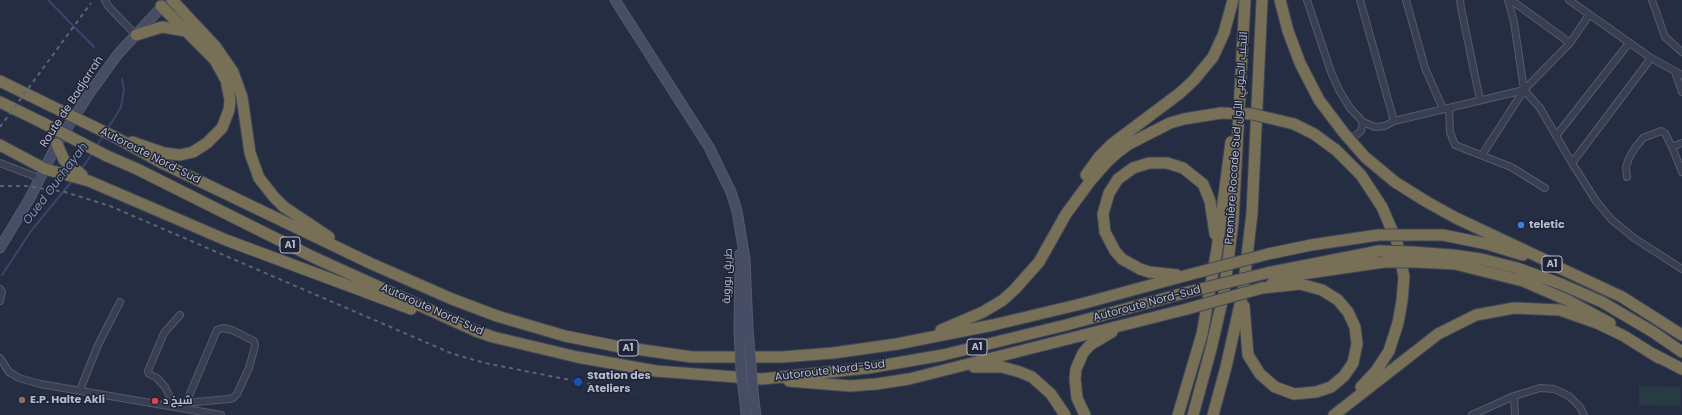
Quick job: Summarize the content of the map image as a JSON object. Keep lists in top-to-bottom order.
{
  "streets": {
    "highway": ["Première Rocade Sud التجنب الجنوبي الأول", "Autoroute Nord-Sud", "A1"],
    "main road": ["Route de Badjarrah", "طريق بوروبة"]
  },
  "water": ["Oued Ouchayah"],
  "places": [
    "teletic",
    "Station des Ateliers",
    "E.P. Halte Akli",
    "شيخ د"
  ]
}
